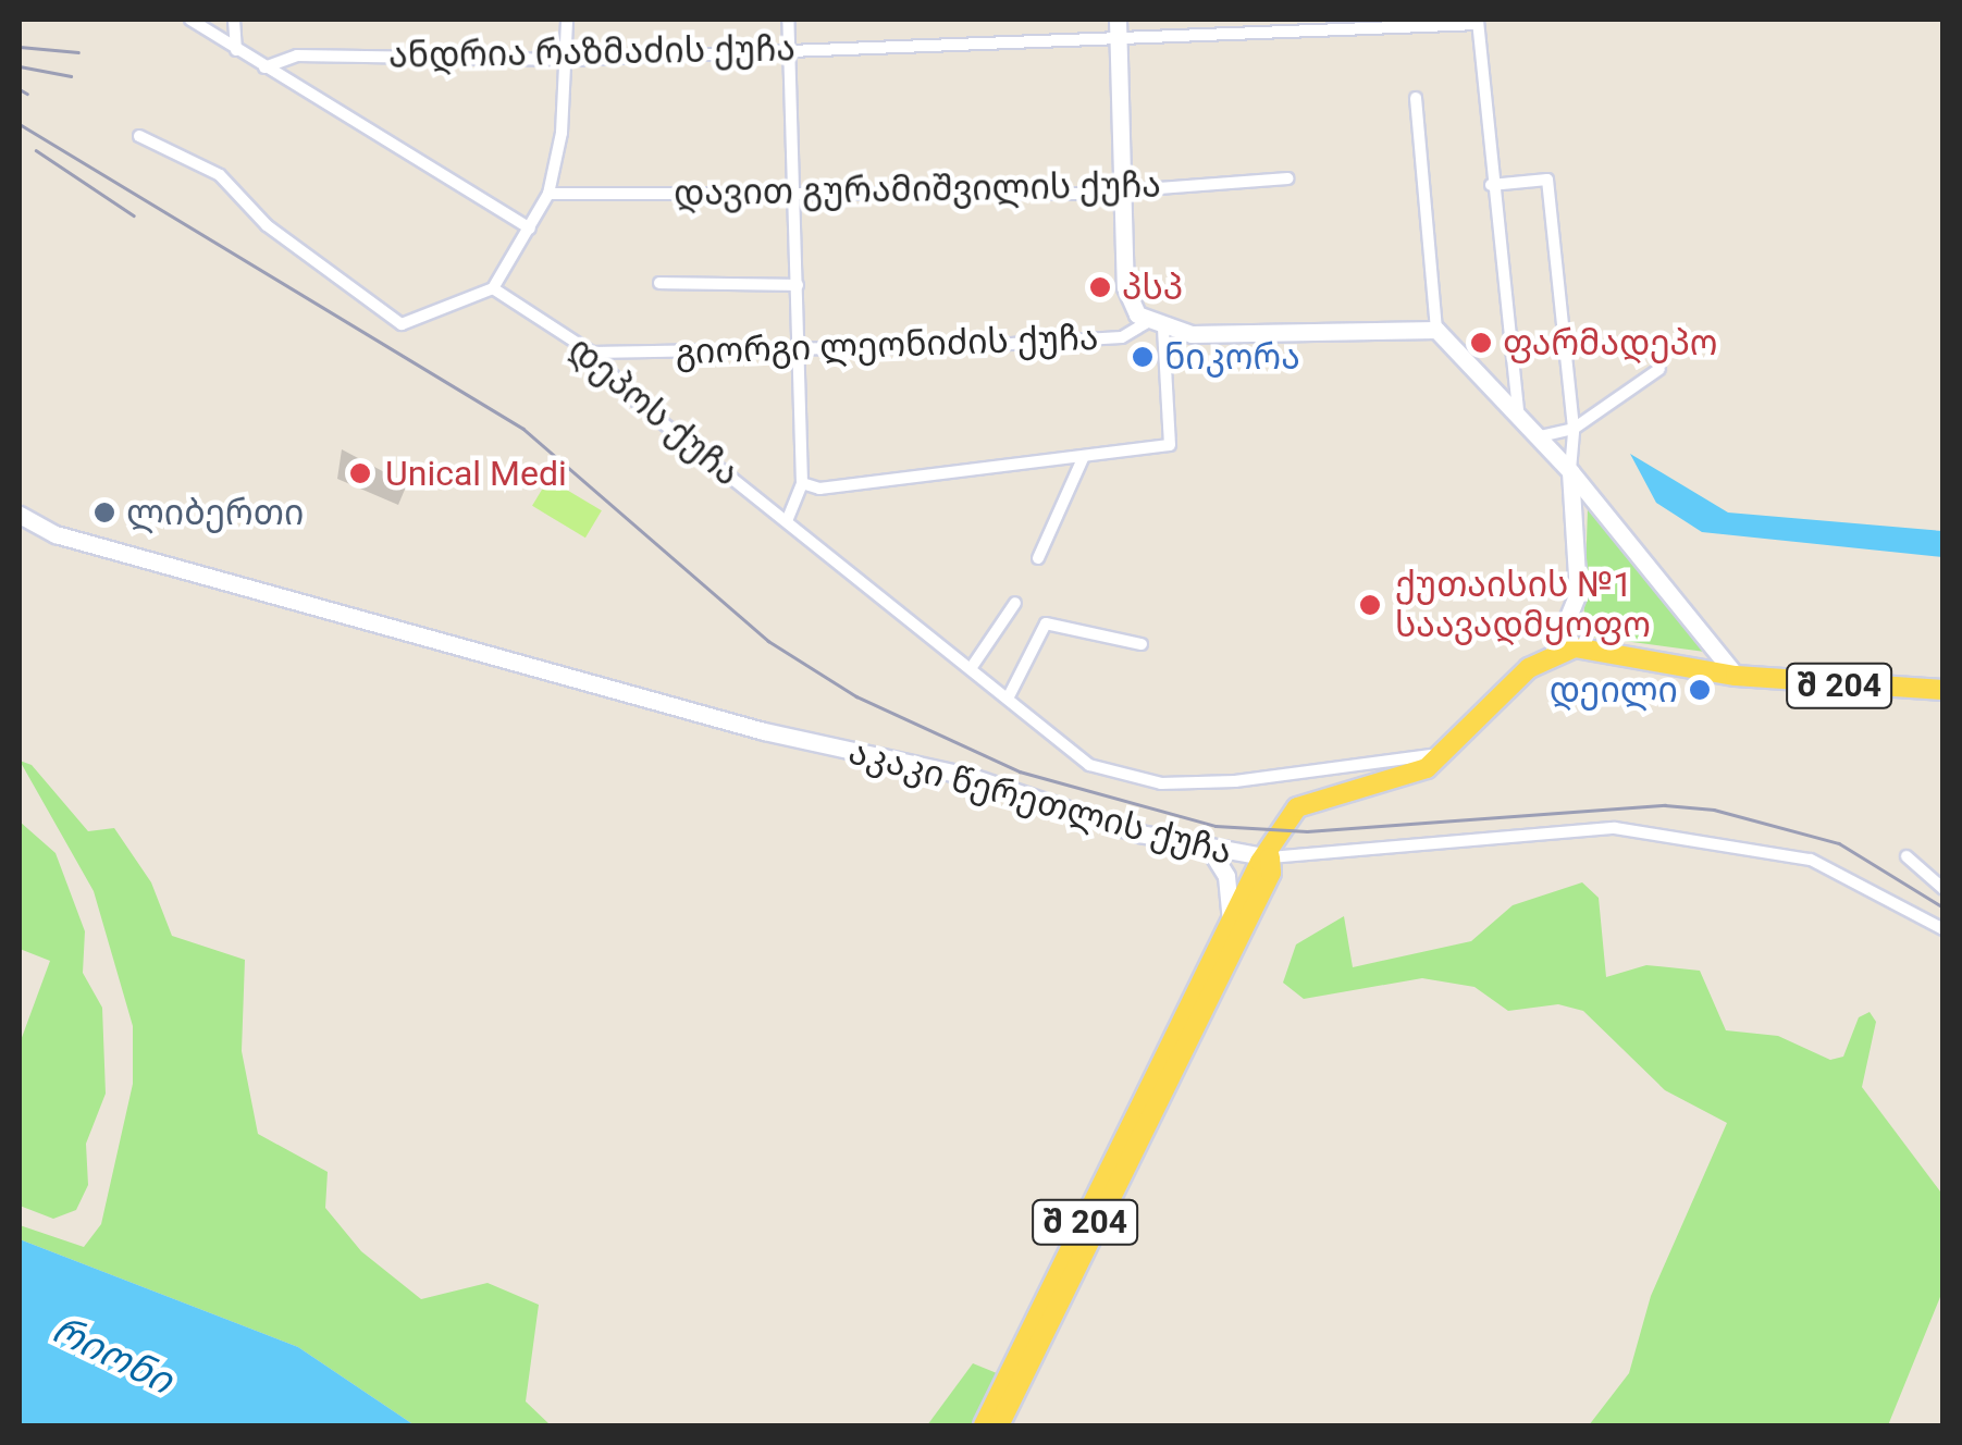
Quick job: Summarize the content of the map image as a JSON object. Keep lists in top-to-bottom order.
{
  "streets": {
    "main road": ["გიორგი ლეონიძის ქუჩა", "შ 204", "აკაკი წერეთლის ქუჩა"],
    "street": ["ანდრია რაზმაძის ქუჩა", "დავით გურამიშვილის ქუჩა", "დეპოს ქუჩა"]
  },
  "crossings": [
    ["გიორგი ლეონიძის ქუჩა", "დეპოს ქუჩა"],
    ["დეპოს ქუჩა", "შ 204"],
    ["შ 204", "აკაკი წერეთლის ქუჩა"]
  ],
  "water": ["რიონი"],
  "places": [
    "პსპ",
    "ფარმადეპო",
    "ნიკორა",
    "Unical Medi",
    "ლიბერთი",
    "ქუთაისის №1 საავადმყოფო",
    "დეილი"
  ]
}
